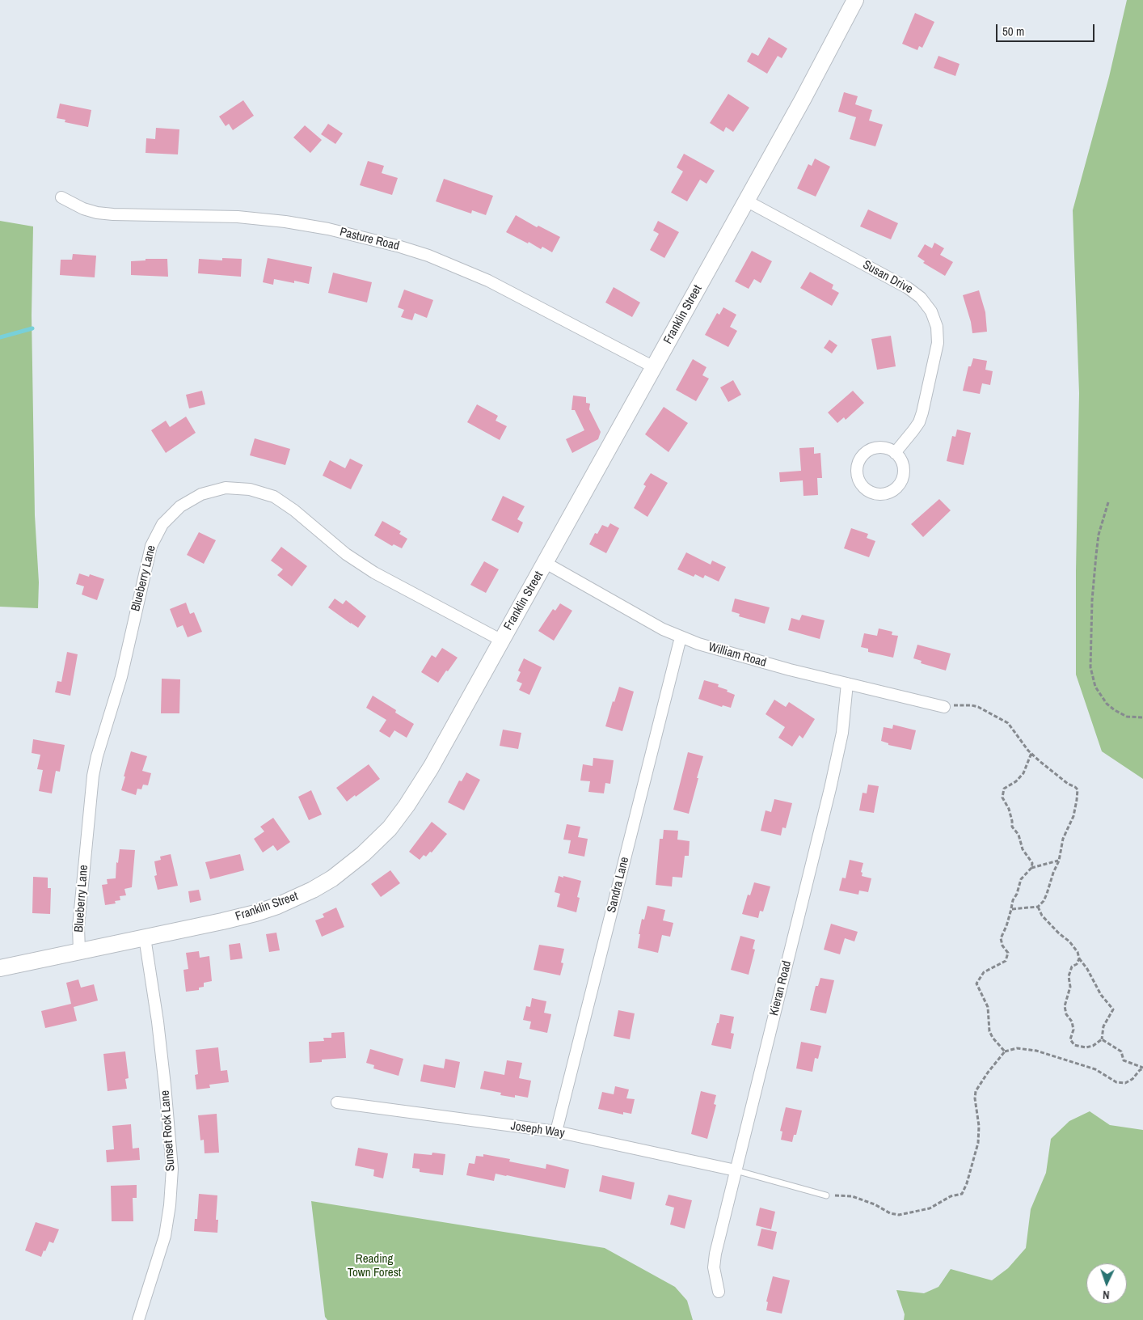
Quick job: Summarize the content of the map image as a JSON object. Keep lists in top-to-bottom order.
{
  "streets": {
    "main road": ["Franklin Street"],
    "street": [
      "Pasture Road",
      "Susan Drive",
      "Blueberry Lane",
      "William Road",
      "Sandra Lane",
      "Kieran Road",
      "Joseph Way",
      "Sunset Rock Lane"
    ]
  },
  "crossings": [
    ["Pasture Road", "Franklin Street"],
    ["Susan Drive", "Franklin Street"],
    ["Franklin Street", "Blueberry Lane"],
    ["Franklin Street", "William Road"],
    ["Franklin Street", "Sunset Rock Lane"],
    ["William Road", "Sandra Lane"],
    ["William Road", "Kieran Road"],
    ["Sandra Lane", "Joseph Way"],
    ["Kieran Road", "Joseph Way"]
  ],
  "parks": ["Reading Town Forest"],
  "scale_bar": "50 m",
  "north": "bottom"
}
